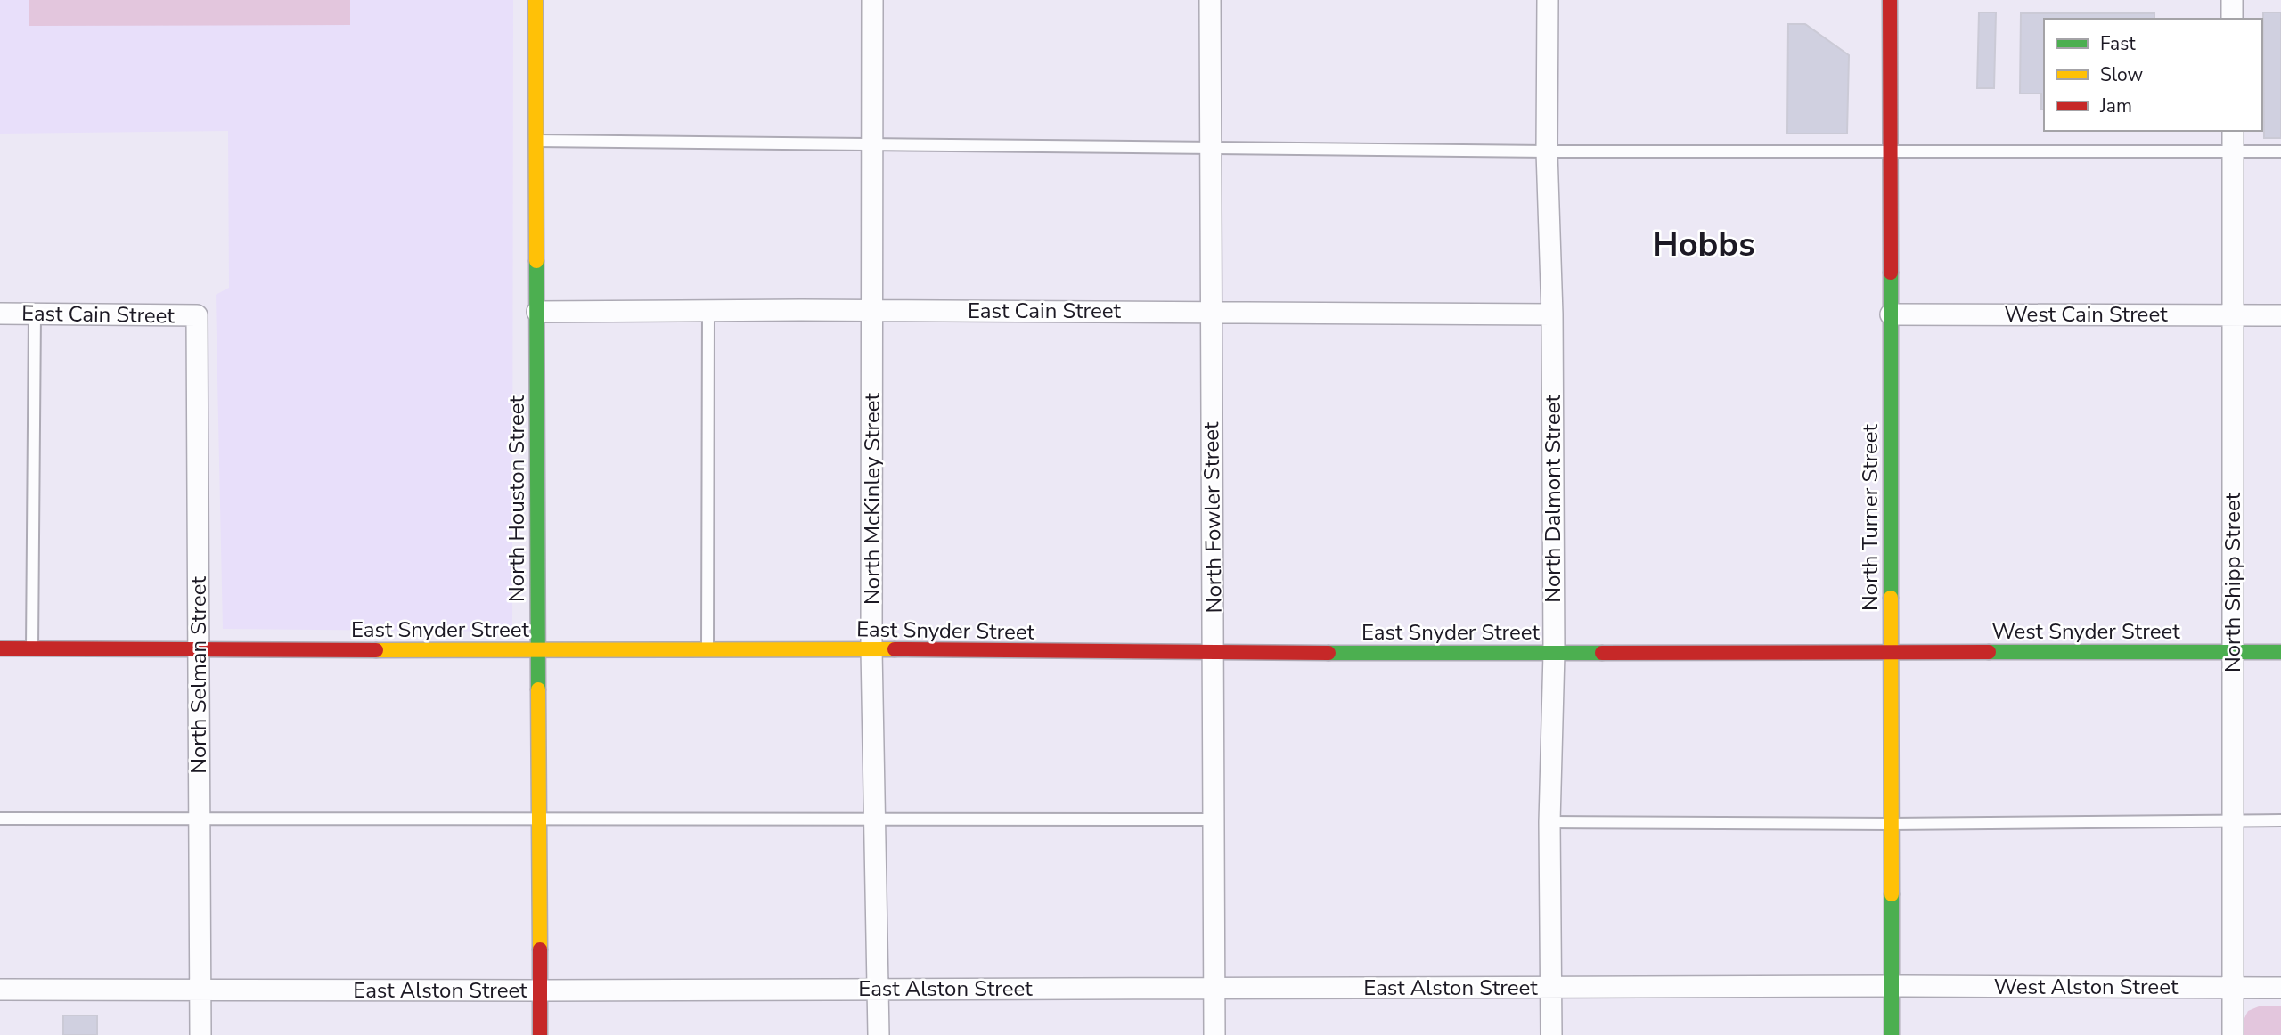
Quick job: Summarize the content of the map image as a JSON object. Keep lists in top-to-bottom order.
{
  "streets": {
    "street": [
      "East Cain Street",
      "West Cain Street",
      "North Houston Street",
      "North McKinley Street",
      "North Dalmont Street",
      "North Fowler Street",
      "North Turner Street",
      "North Shipp Street",
      "East Snyder Street",
      "West Snyder Street",
      "North Selman Street",
      "West Alston Street",
      "East Alston Street"
    ]
  },
  "crossings": [
    ["East Cain Street", "North Houston Street"],
    ["East Cain Street", "North McKinley Street"],
    ["East Cain Street", "North Dalmont Street"],
    ["East Cain Street", "North Fowler Street"],
    ["East Cain Street", "North Selman Street"],
    ["West Cain Street", "North Turner Street"],
    ["West Cain Street", "North Shipp Street"],
    ["North Houston Street", "East Snyder Street"],
    ["North Houston Street", "East Alston Street"],
    ["North McKinley Street", "East Snyder Street"],
    ["North McKinley Street", "East Alston Street"],
    ["North Dalmont Street", "East Snyder Street"],
    ["North Dalmont Street", "East Alston Street"],
    ["North Fowler Street", "East Snyder Street"],
    ["North Fowler Street", "East Alston Street"],
    ["North Turner Street", "East Snyder Street"],
    ["North Turner Street", "West Snyder Street"],
    ["North Turner Street", "West Alston Street"],
    ["North Turner Street", "East Alston Street"],
    ["North Shipp Street", "West Snyder Street"],
    ["North Shipp Street", "West Alston Street"],
    ["East Snyder Street", "West Snyder Street"],
    ["East Snyder Street", "North Selman Street"],
    ["North Selman Street", "East Alston Street"],
    ["West Alston Street", "East Alston Street"]
  ],
  "districts": ["Hobbs"],
  "legend": ["Fast", "Slow", "Jam"]
}
